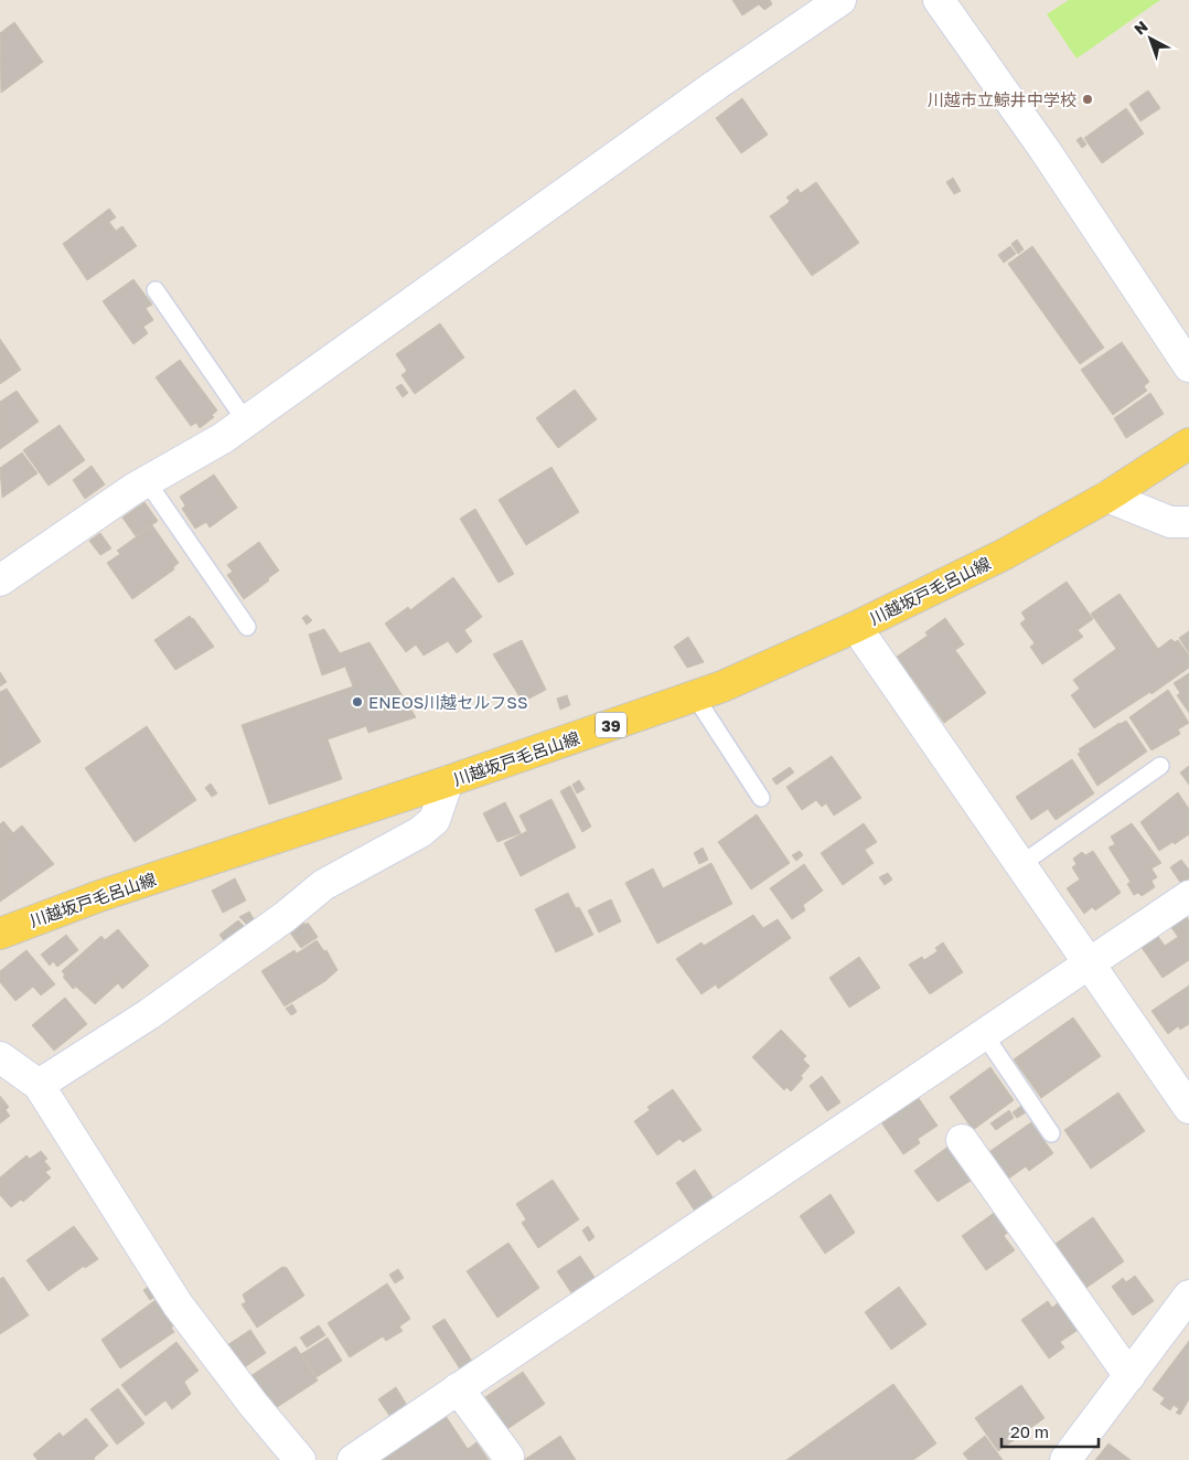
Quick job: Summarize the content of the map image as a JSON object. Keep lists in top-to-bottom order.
{
  "streets": {
    "main road": ["川越坂戸毛呂山線", "39"]
  },
  "places": ["川越市立鯨井中学校", "ENEOS川越セルフSS"],
  "scale_bar": "20 m",
  "north": "top left"
}
